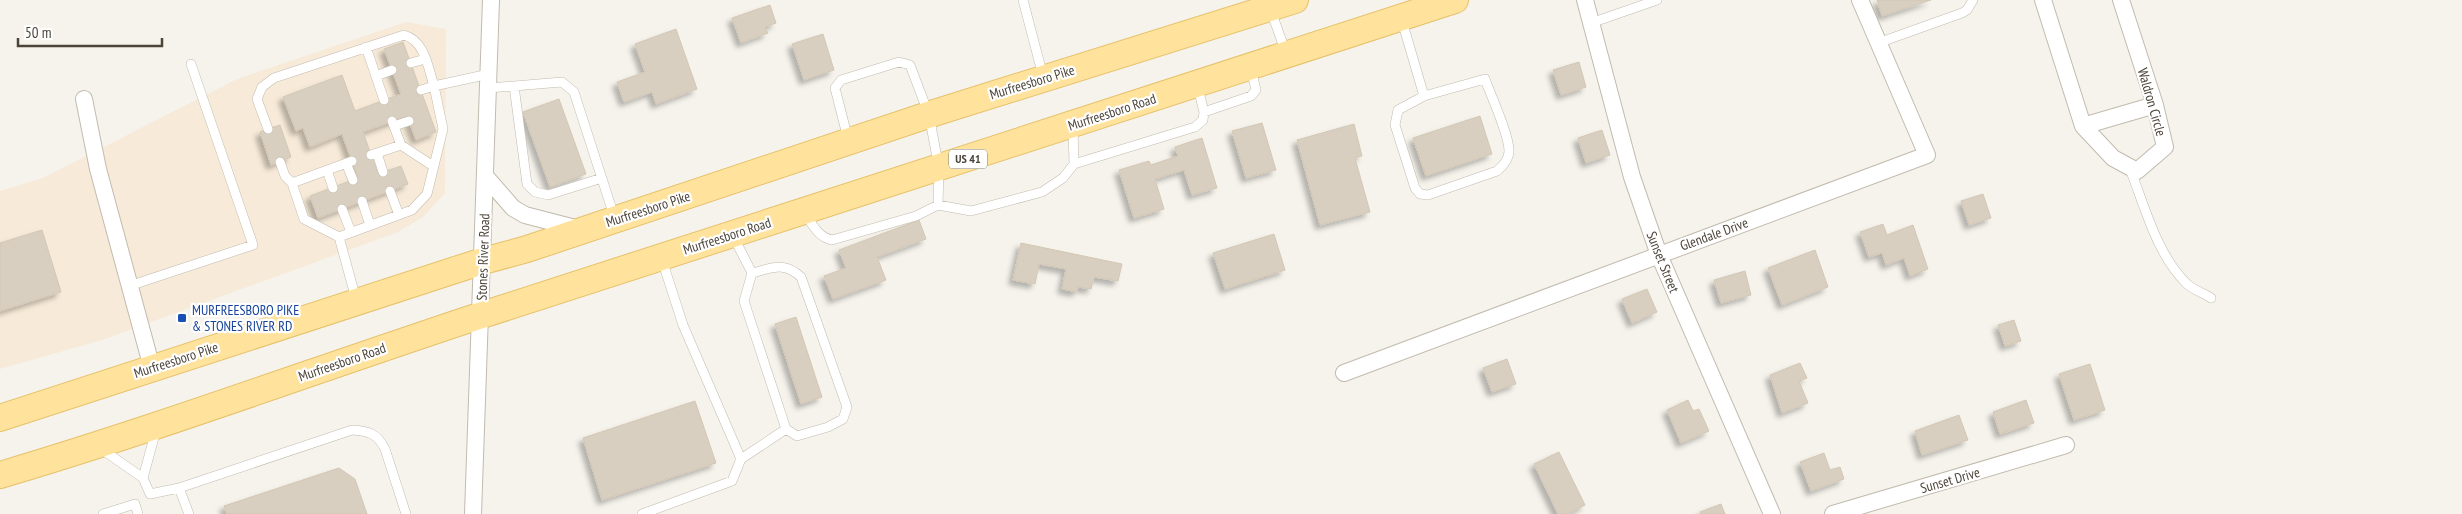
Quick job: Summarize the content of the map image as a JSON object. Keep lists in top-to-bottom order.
{
  "streets": {
    "main road": ["Murfreesboro Pike", "Murfreesboro Road", "US 41"],
    "street": [
      "Waldron Circle",
      "Glendale Drive",
      "Stones River Road",
      "Sunset Street",
      "Sunset Drive"
    ]
  },
  "crossings": [
    ["Murfreesboro Pike", "Stones River Road"],
    ["Murfreesboro Road", "Stones River Road"],
    ["Glendale Drive", "Sunset Street"]
  ],
  "places": {
    "transit": ["MURFREESBORO PIKE & STONES RIVER RD"]
  },
  "scale_bar": "50 m"
}
